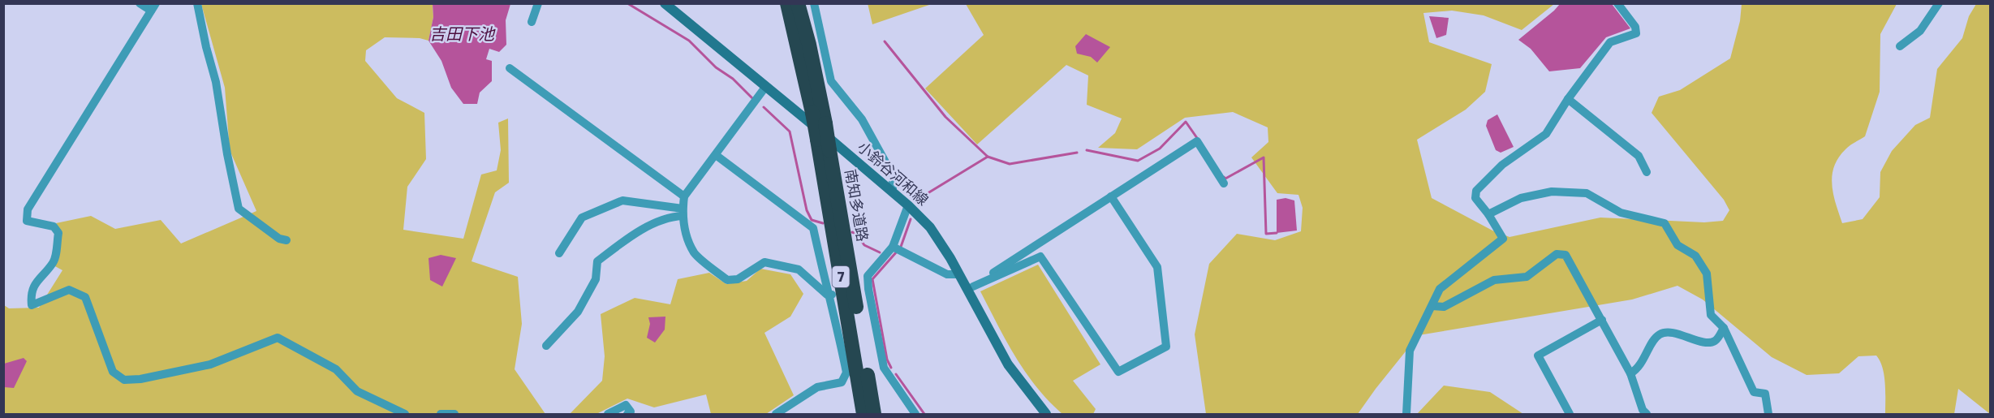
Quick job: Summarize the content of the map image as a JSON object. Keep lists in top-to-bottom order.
{
  "streets": {
    "highway": ["南知多道路", "7"],
    "main road": ["小鈴谷河和線"]
  },
  "water": ["吉田下池"]
}
